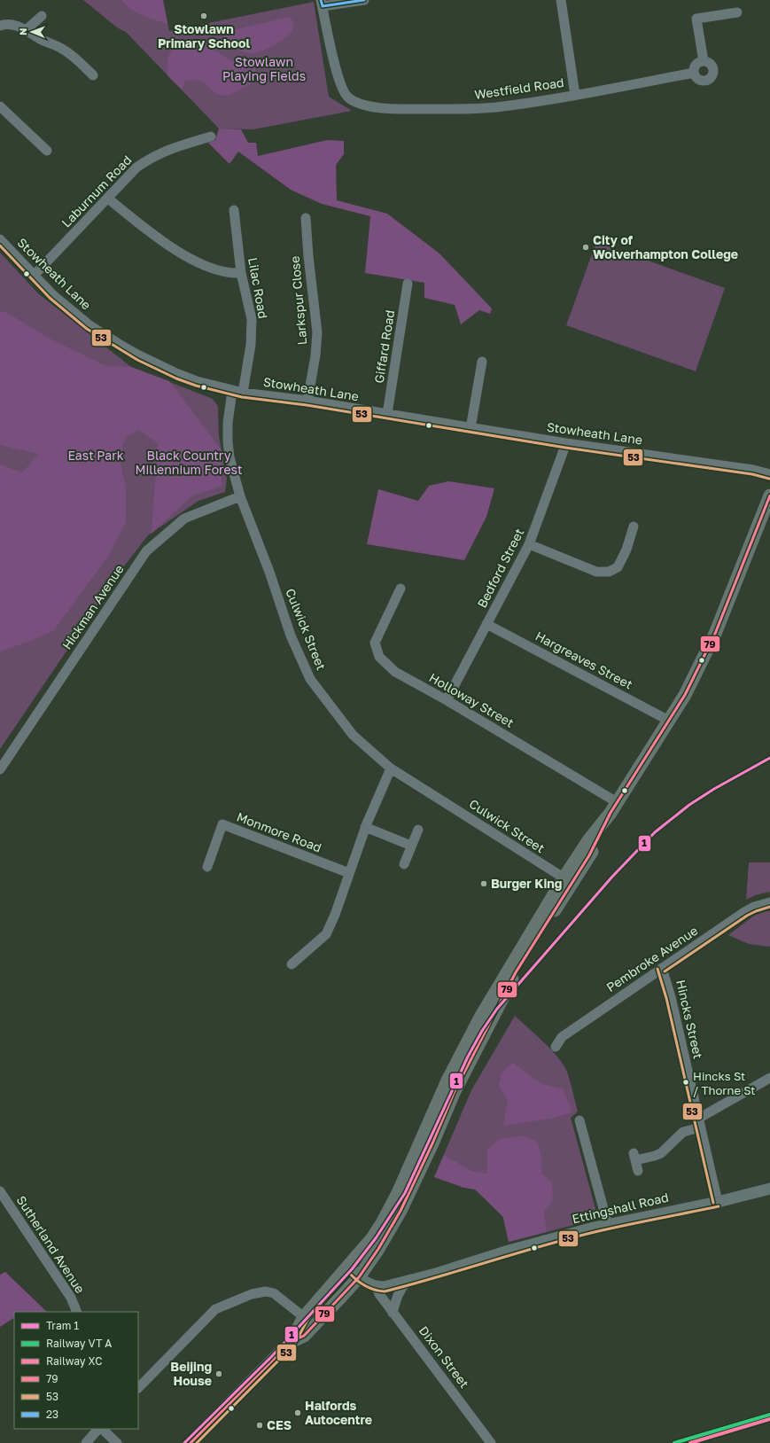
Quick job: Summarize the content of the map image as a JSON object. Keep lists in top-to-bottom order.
{
  "streets": {
    "main road": ["Ettingshall Road"],
    "street": [
      "Westfield Road",
      "Laburnum Road",
      "Stowheath Lane",
      "Lilac Road",
      "Larkspur Close",
      "Giffard Road",
      "Bedford Street",
      "Hickman Avenue",
      "Culwick Street",
      "Hargreaves Street",
      "Holloway Street",
      "Monmore Road",
      "Pembroke Avenue",
      "Hincks Street",
      "Sutherland Avenue",
      "Dixon Street"
    ]
  },
  "crossings": [
    ["Laburnum Road", "Stowheath Lane"],
    ["Stowheath Lane", "Lilac Road"],
    ["Stowheath Lane", "Larkspur Close"],
    ["Stowheath Lane", "Giffard Road"],
    ["Stowheath Lane", "Bedford Street"],
    ["Stowheath Lane", "Culwick Street"],
    ["Bedford Street", "Hargreaves Street"],
    ["Bedford Street", "Holloway Street"],
    ["Hickman Avenue", "Culwick Street"],
    ["Pembroke Avenue", "Hincks Street"],
    ["Hincks Street", "Ettingshall Road"],
    ["Ettingshall Road", "Dixon Street"]
  ],
  "parks": ["Stowlawn Playing Fields", "East Park", "Black Country Millennium Forest"],
  "places": [
    "Stowlawn Primary School",
    "City of Wolverhampton College",
    "Burger King",
    "Hincks St / Thorne St",
    "Beijing House",
    "Halfords Autocentre",
    "CES"
  ],
  "lines": [
    "transit line 23",
    "transit line 53",
    "transit line 79",
    "tram line 1",
    "rail line XC"
  ],
  "legend": [
    "Tram 1",
    "Railway VT A",
    "Railway XC",
    "79",
    "53",
    "23"
  ],
  "north": "left"
}
